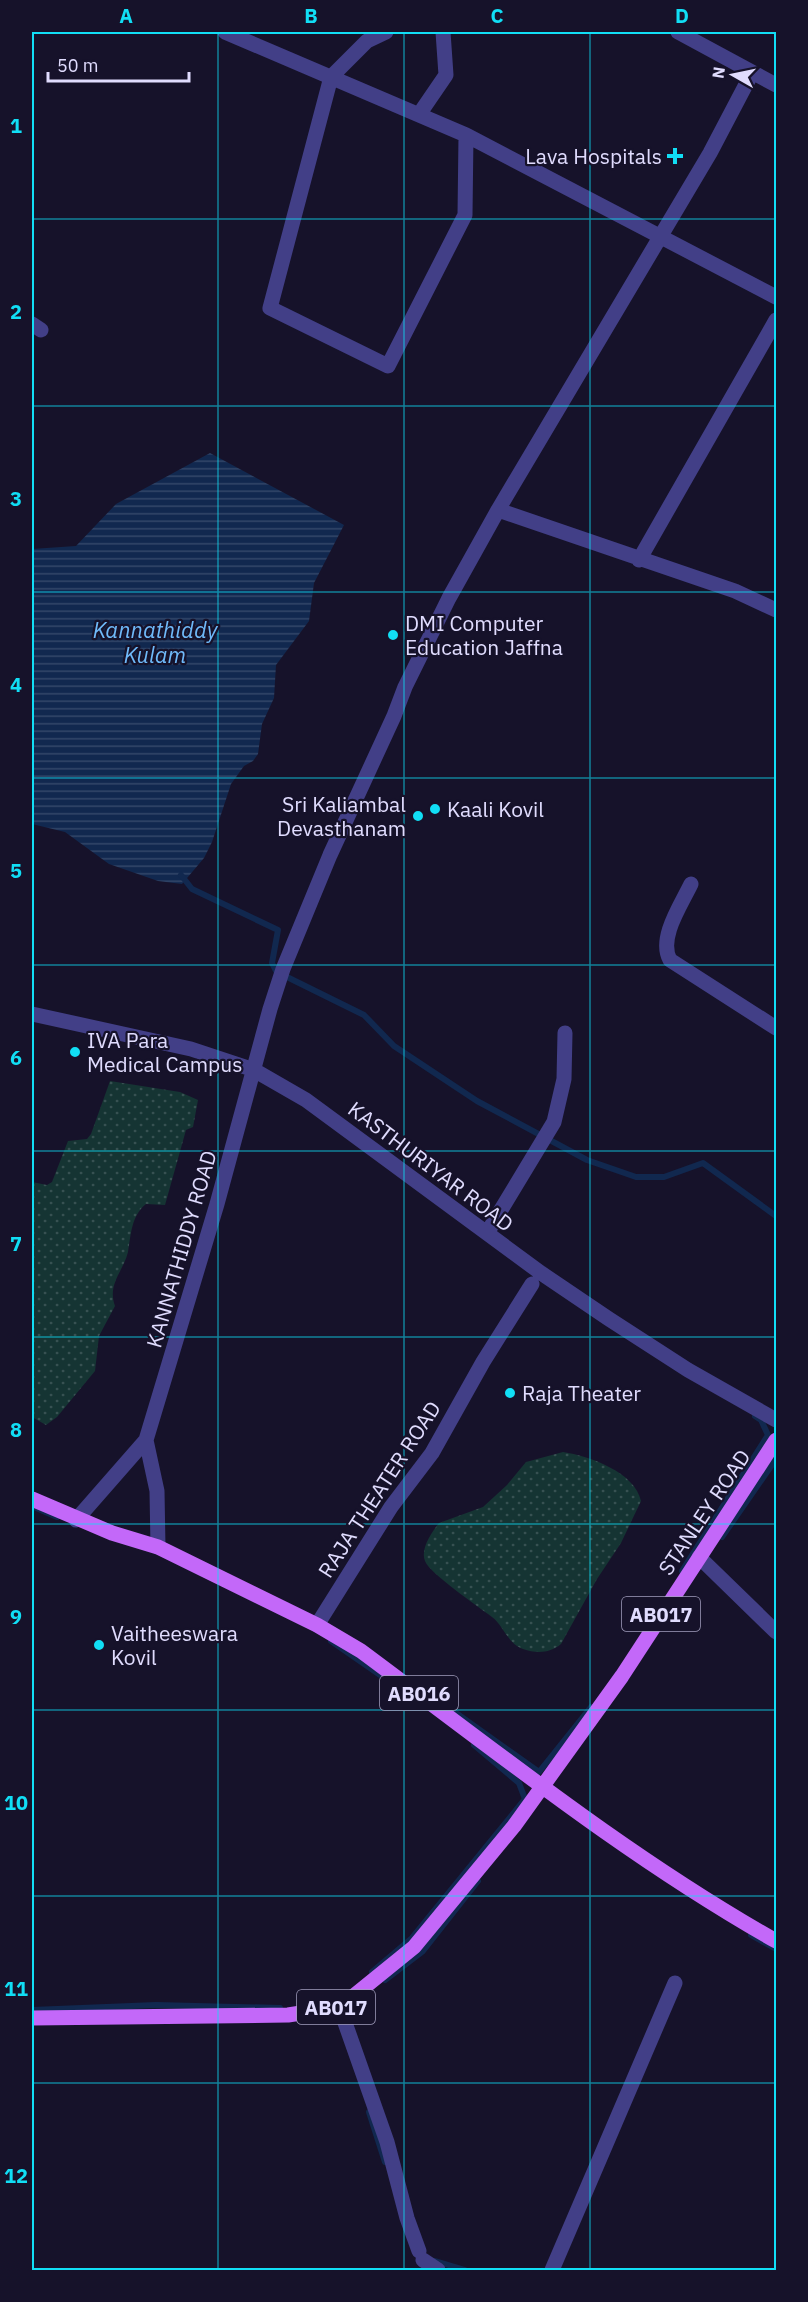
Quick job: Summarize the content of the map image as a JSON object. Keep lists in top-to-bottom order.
{
  "streets": {
    "main road": ["STANLEY ROAD", "AB017", "AB016"],
    "street": ["KASTHURIYAR ROAD", "KANNATHIDDY ROAD", "RAJA THEATER ROAD"]
  },
  "crossings": [
    ["KASTHURIYAR ROAD", "KANNATHIDDY ROAD"],
    ["RAJA THEATER ROAD", "AB016"],
    ["STANLEY ROAD", "AB017"],
    ["STANLEY ROAD", "AB016"],
    ["AB017", "AB016"]
  ],
  "water": ["Kannathiddy Kulam"],
  "places": {
    "health": ["Lava Hospitals"],
    "other": [
      "DMI Computer Education Jaffna",
      "Kaali Kovil",
      "Sri Kaliambal Devasthanam",
      "IVA Para Medical Campus",
      "Raja Theater",
      "Vaitheeswara Kovil"
    ]
  },
  "scale_bar": "50 m",
  "north": "left",
  "grid": {
    "columns": [
      "A",
      "B",
      "C",
      "D"
    ],
    "rows": [
      "1",
      "2",
      "3",
      "4",
      "5",
      "6",
      "7",
      "8",
      "9",
      "10",
      "11",
      "12"
    ]
  }
}
